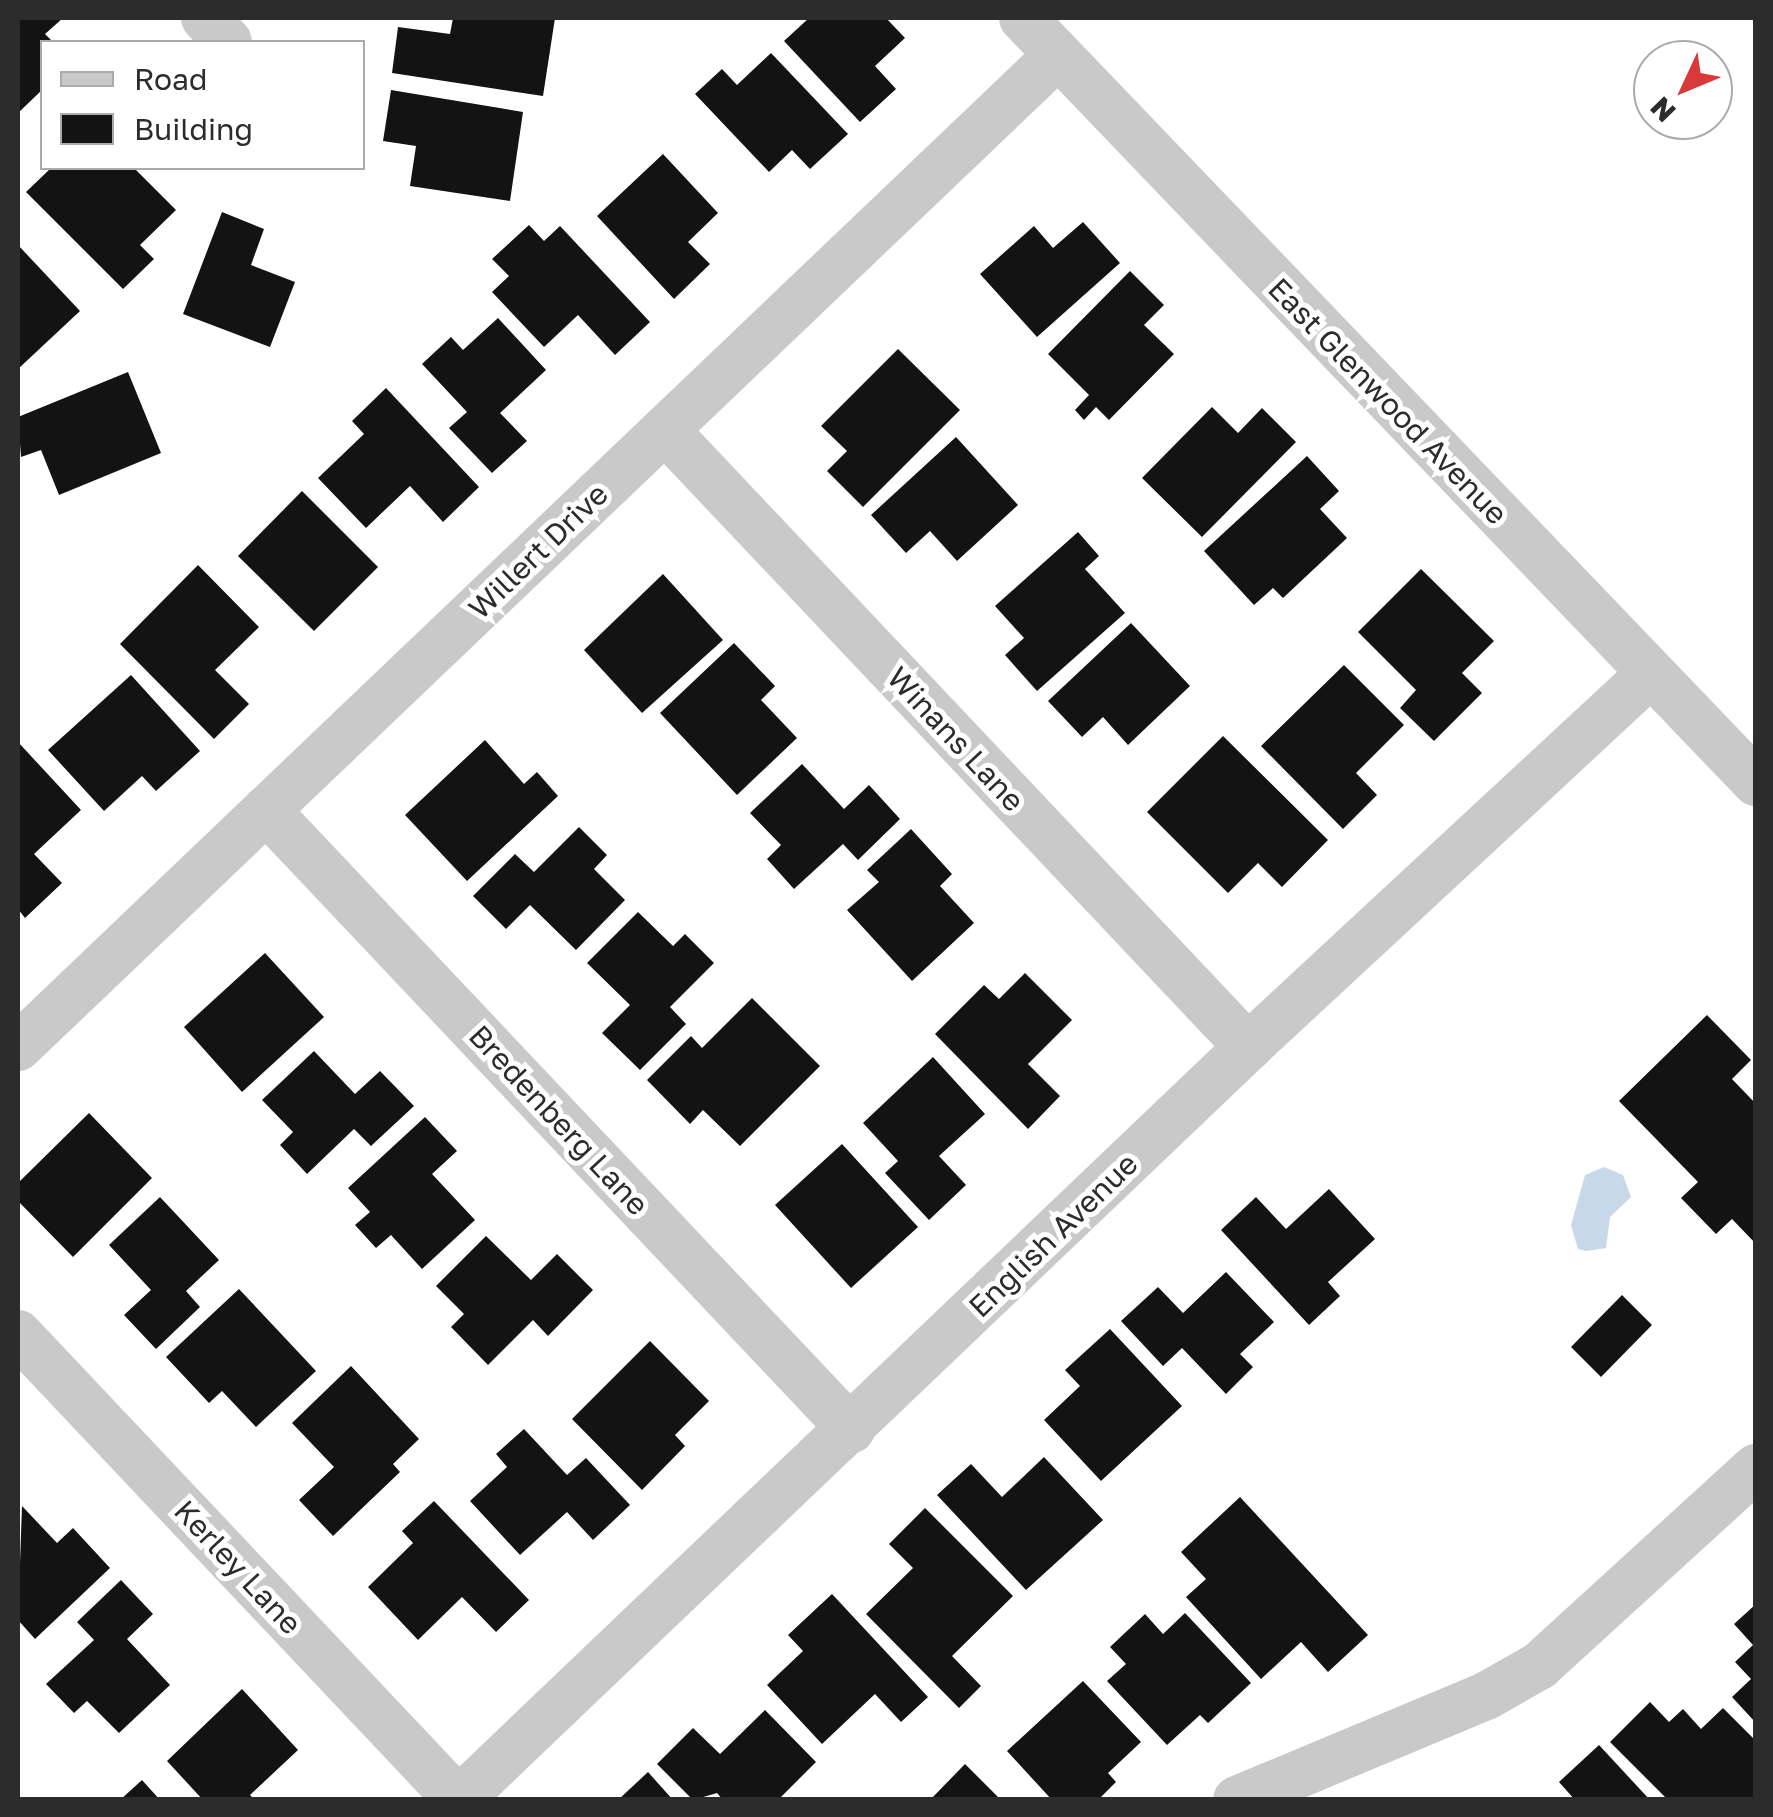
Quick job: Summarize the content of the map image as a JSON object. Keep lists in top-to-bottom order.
{
  "streets": {
    "street": [
      "East Glenwood Avenue",
      "Willert Drive",
      "Winans Lane",
      "Bredenberg Lane",
      "English Avenue",
      "Kerley Lane"
    ]
  },
  "crossings": [
    ["East Glenwood Avenue", "Willert Drive"],
    ["East Glenwood Avenue", "English Avenue"],
    ["Willert Drive", "Winans Lane"],
    ["Willert Drive", "Bredenberg Lane"],
    ["Winans Lane", "English Avenue"],
    ["Bredenberg Lane", "English Avenue"],
    ["English Avenue", "Kerley Lane"]
  ],
  "legend": ["Road", "Building"],
  "north": "bottom left"
}
